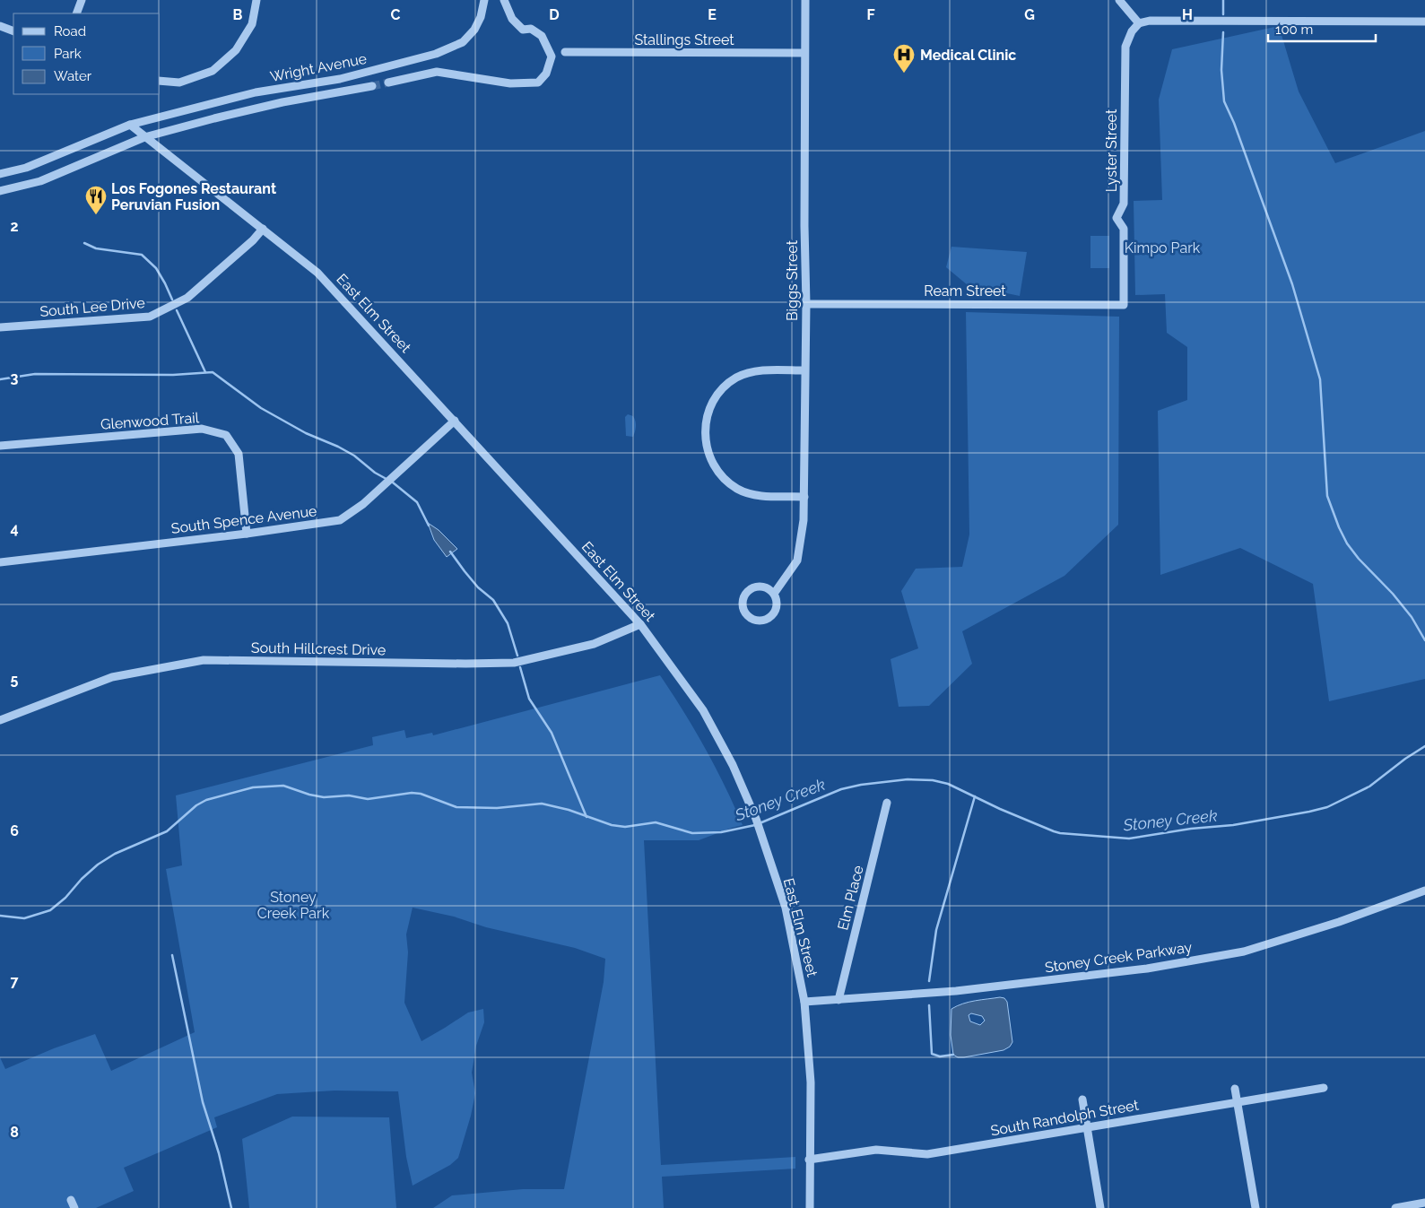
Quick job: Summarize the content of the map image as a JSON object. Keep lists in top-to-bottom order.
{
  "streets": {
    "street": [
      "Stallings Street",
      "Wright Avenue",
      "Lyster Street",
      "Biggs Street",
      "Ream Street",
      "South Lee Drive",
      "East Elm Street",
      "Glenwood Trail",
      "South Spence Avenue",
      "South Hillcrest Drive",
      "Elm Place",
      "Stoney Creek Parkway",
      "South Randolph Street"
    ]
  },
  "crossings": [
    ["Stallings Street", "Biggs Street"],
    ["Wright Avenue", "East Elm Street"],
    ["Lyster Street", "Ream Street"],
    ["Biggs Street", "Ream Street"],
    ["South Lee Drive", "East Elm Street"],
    ["East Elm Street", "South Spence Avenue"],
    ["East Elm Street", "South Hillcrest Drive"],
    ["East Elm Street", "Stoney Creek Parkway"],
    ["East Elm Street", "South Randolph Street"],
    ["Glenwood Trail", "South Spence Avenue"],
    ["Elm Place", "Stoney Creek Parkway"]
  ],
  "water": ["Stoney Creek"],
  "parks": ["Kimpo Park", "Stoney Creek Park"],
  "places": {
    "hospital": ["Medical Clinic"],
    "restaurant": ["Los Fogones Restaurant Peruvian Fusion"]
  },
  "legend": ["Road", "Park", "Water"],
  "scale_bar": "100 m",
  "grid": {
    "columns": [
      "B",
      "C",
      "D",
      "E",
      "F",
      "G",
      "H"
    ],
    "rows": [
      "2",
      "3",
      "4",
      "5",
      "6",
      "7",
      "8"
    ]
  }
}
